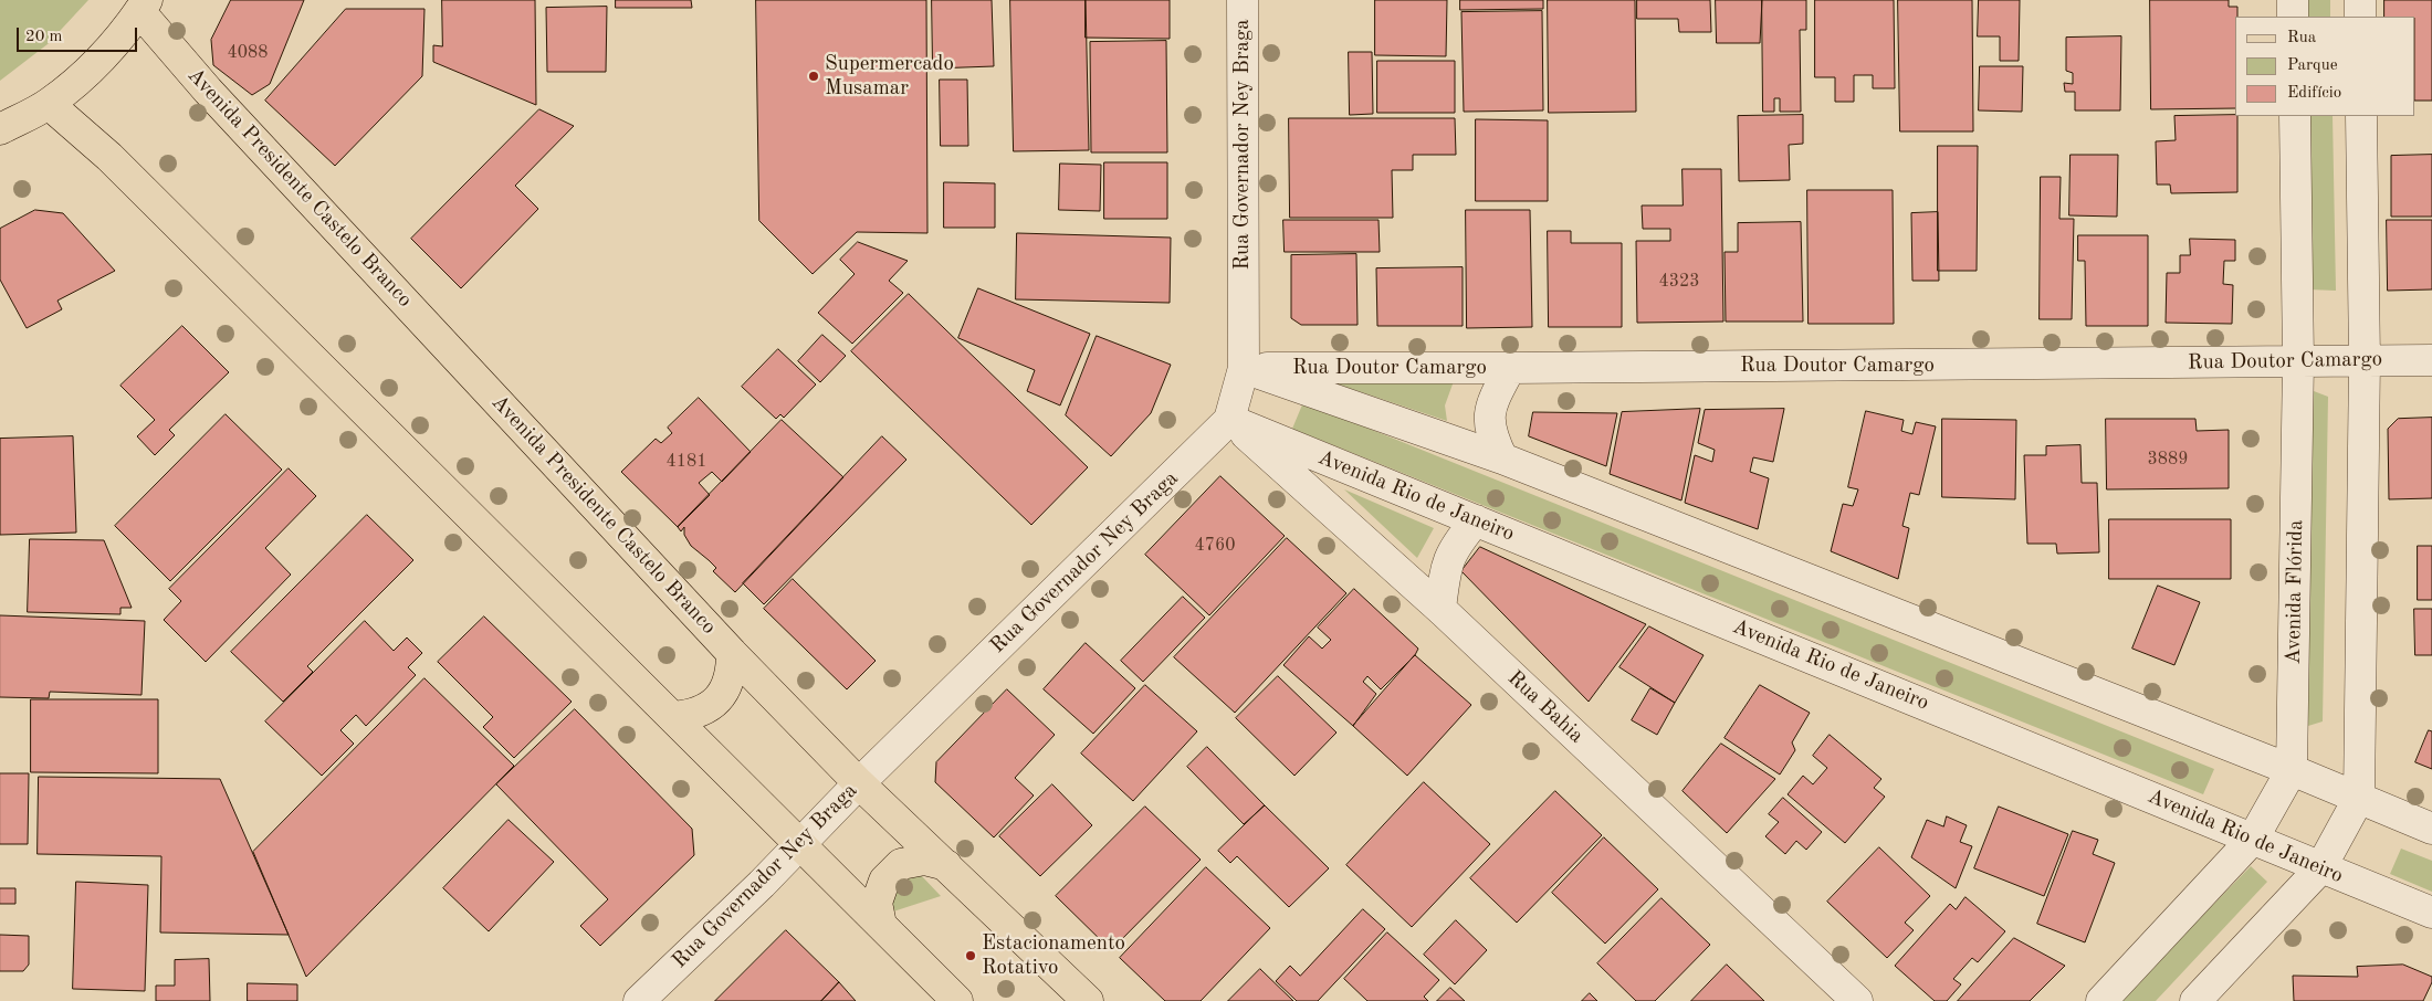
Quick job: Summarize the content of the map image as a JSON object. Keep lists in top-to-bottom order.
{
  "streets": {
    "main road": ["Avenida Presidente Castelo Branco"],
    "street": [
      "Rua Governador Ney Braga",
      "Rua Doutor Camargo",
      "Avenida Rio de Janeiro",
      "Avenida Flórida",
      "Rua Bahia"
    ]
  },
  "crossings": [
    ["Rua Governador Ney Braga", "Avenida Presidente Castelo Branco"],
    ["Rua Governador Ney Braga", "Rua Doutor Camargo"],
    ["Rua Governador Ney Braga", "Avenida Rio de Janeiro"],
    ["Rua Governador Ney Braga", "Rua Bahia"],
    ["Rua Doutor Camargo", "Avenida Flórida"],
    ["Avenida Rio de Janeiro", "Avenida Flórida"],
    ["Avenida Rio de Janeiro", "Rua Bahia"]
  ],
  "places": ["Supermercado Musamar", "Estacionamento Rotativo"],
  "house_numbers": [
    "4088",
    "4323",
    "3889",
    "4181",
    "4760"
  ],
  "legend": ["Rua", "Parque", "Edifício"],
  "scale_bar": "20 m"
}
